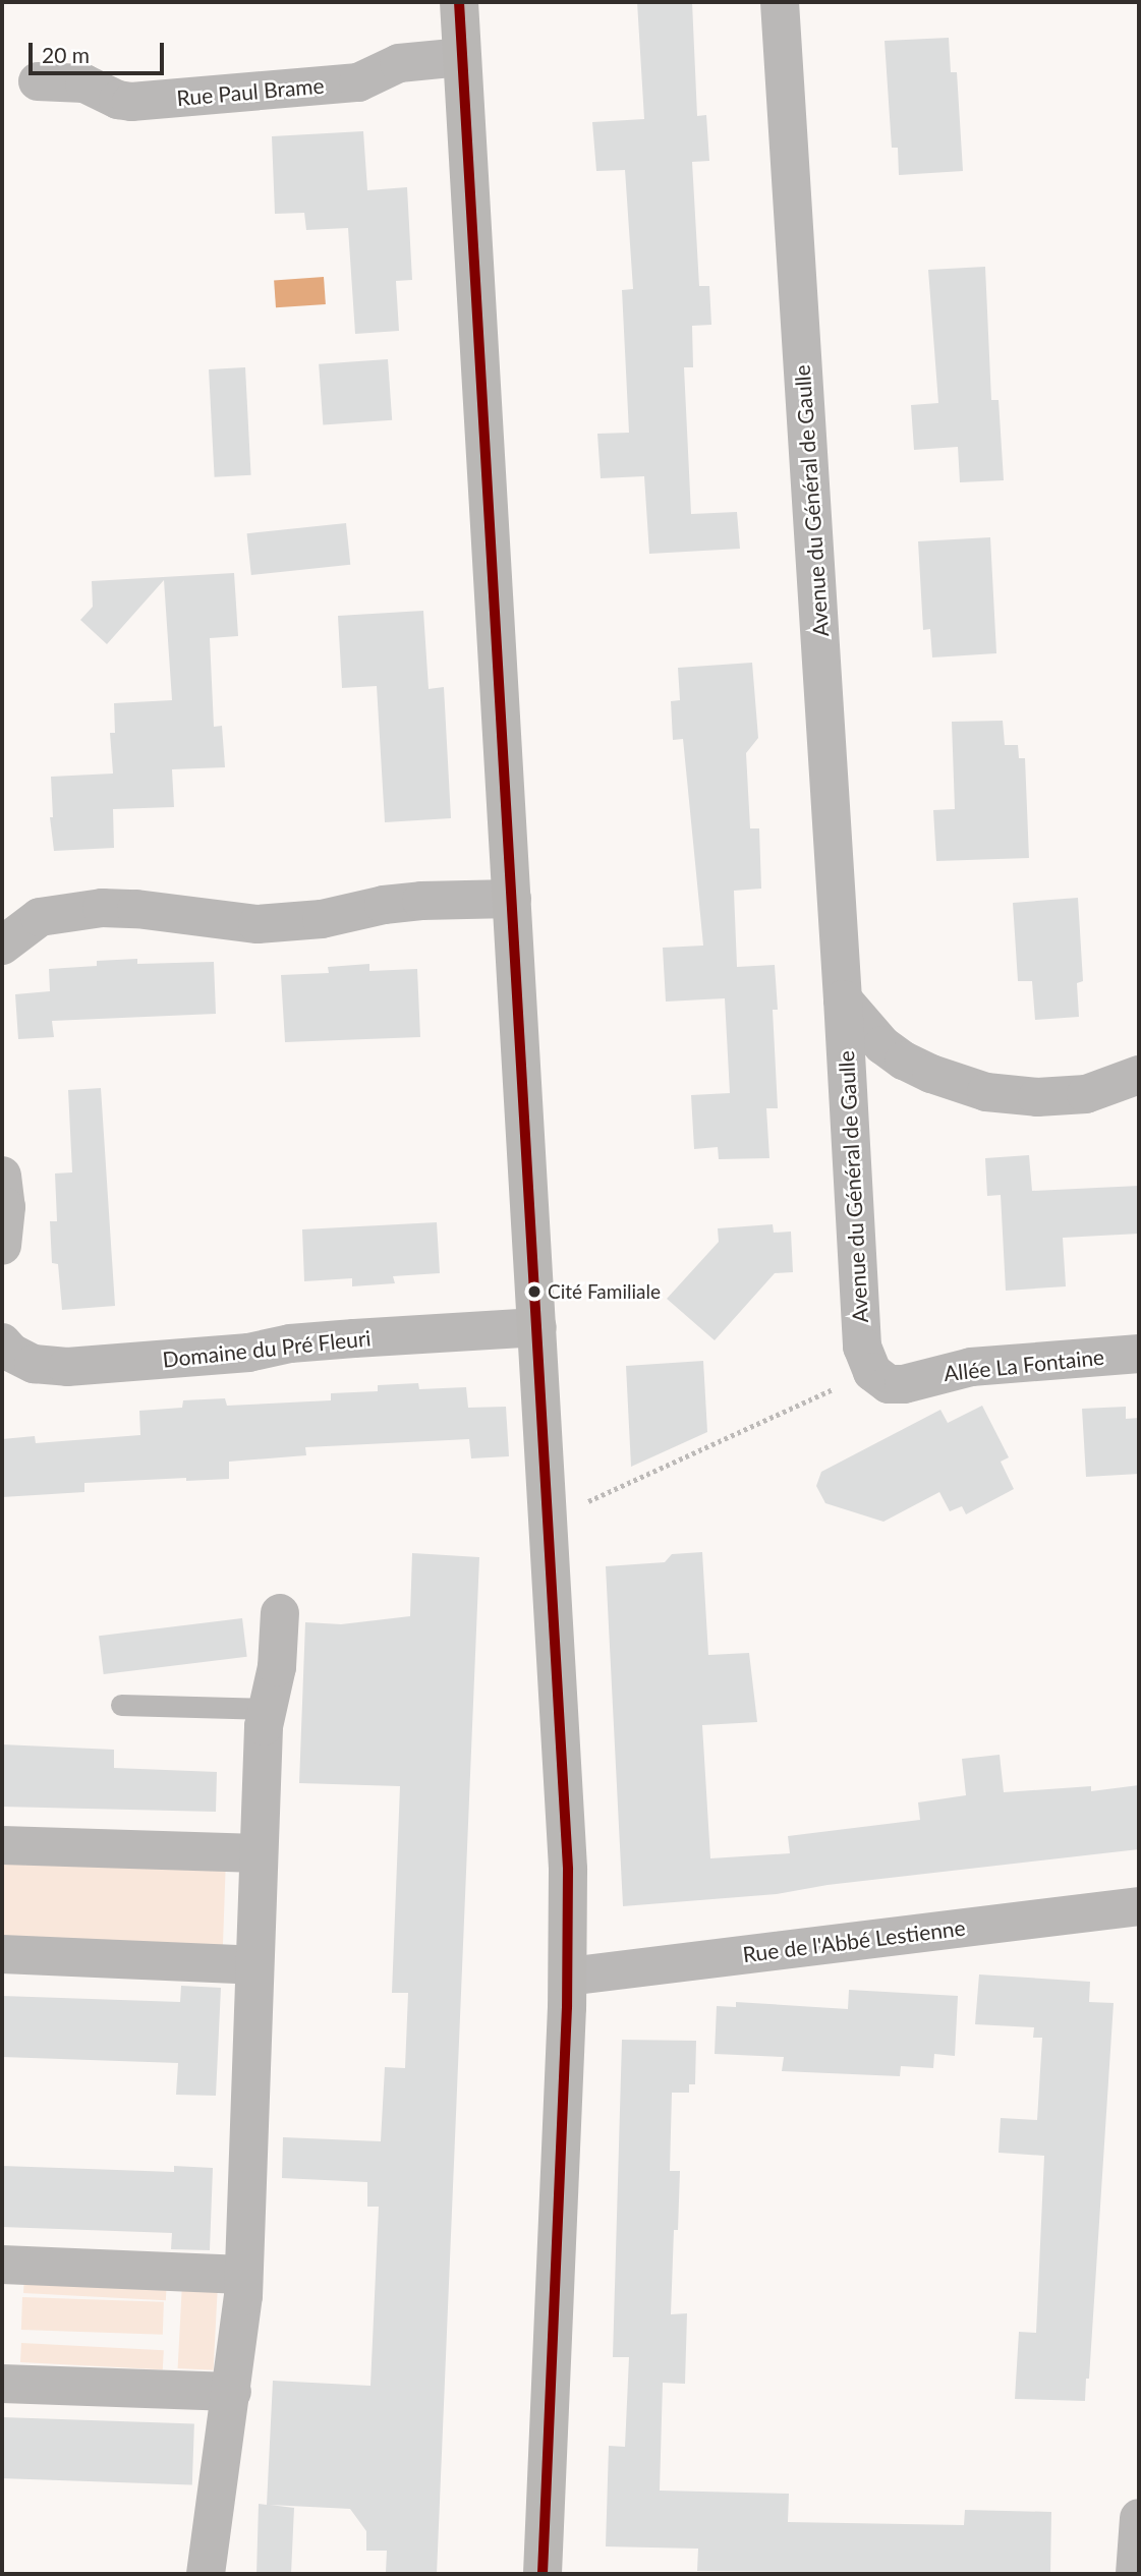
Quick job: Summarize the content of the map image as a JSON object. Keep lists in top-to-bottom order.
{
  "streets": {
    "street": [
      "Rue Paul Brame",
      "Avenue du Général de Gaulle",
      "Domaine du Pré Fleuri",
      "Allée La Fontaine",
      "Rue de l'Abbé Lestienne"
    ]
  },
  "crossings": [
    ["Avenue du Général de Gaulle", "Allée La Fontaine"]
  ],
  "places": ["Cité Familiale"],
  "scale_bar": "20 m"
}
